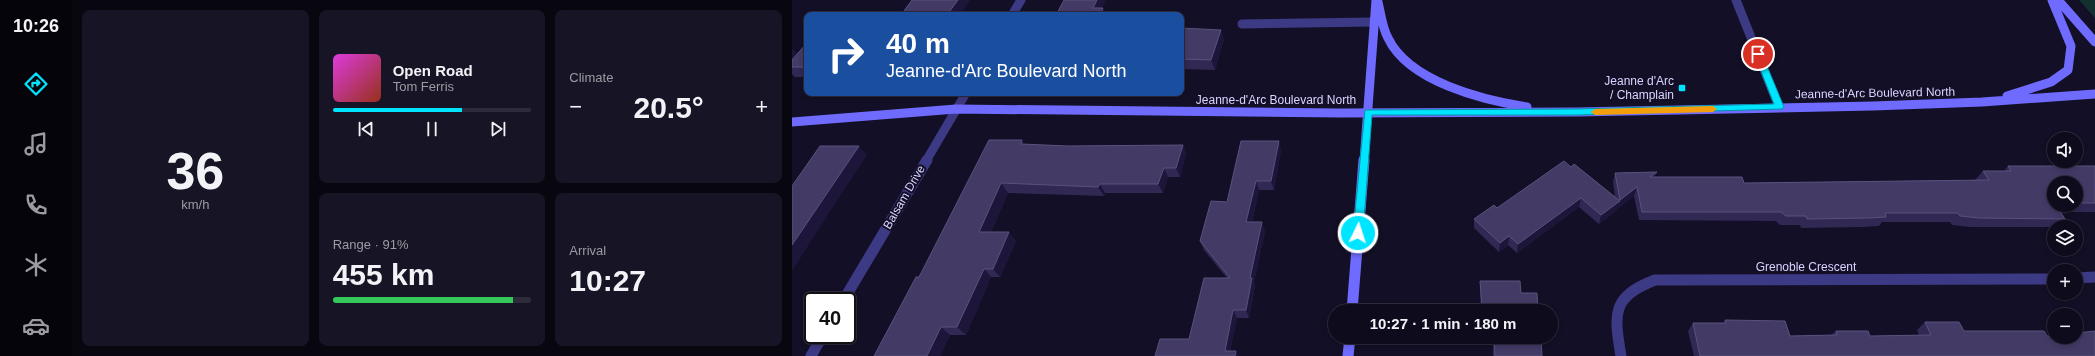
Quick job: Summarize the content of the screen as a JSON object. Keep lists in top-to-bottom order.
{
  "streets": {
    "main road": ["Jeanne-d'Arc Boulevard North"],
    "street": ["Balsam Drive", "Grenoble Crescent"]
  },
  "crossings": [
    ["Jeanne-d'Arc Boulevard North", "Balsam Drive"]
  ],
  "places": {
    "transit": ["Jeanne d'Arc / Champlain"]
  },
  "page": {
    "tabs": "10:26",
    "tile": [
      ["36", "km/h"],
      "Climate",
      ["Range · 91%", "455 km"],
      ["Arrival", "10:27"]
    ],
    "turn": ["40 m", "Jeanne-d'Arc Boulevard North"],
    "song": ["Open Road", "Tom Ferris"],
    "heat": ["−", "20.5°", "+"],
    "map_buttons": ["+", "−"],
    "limit": "40",
    "trip": "10:27 · 1 min · 180 m"
  }
}
